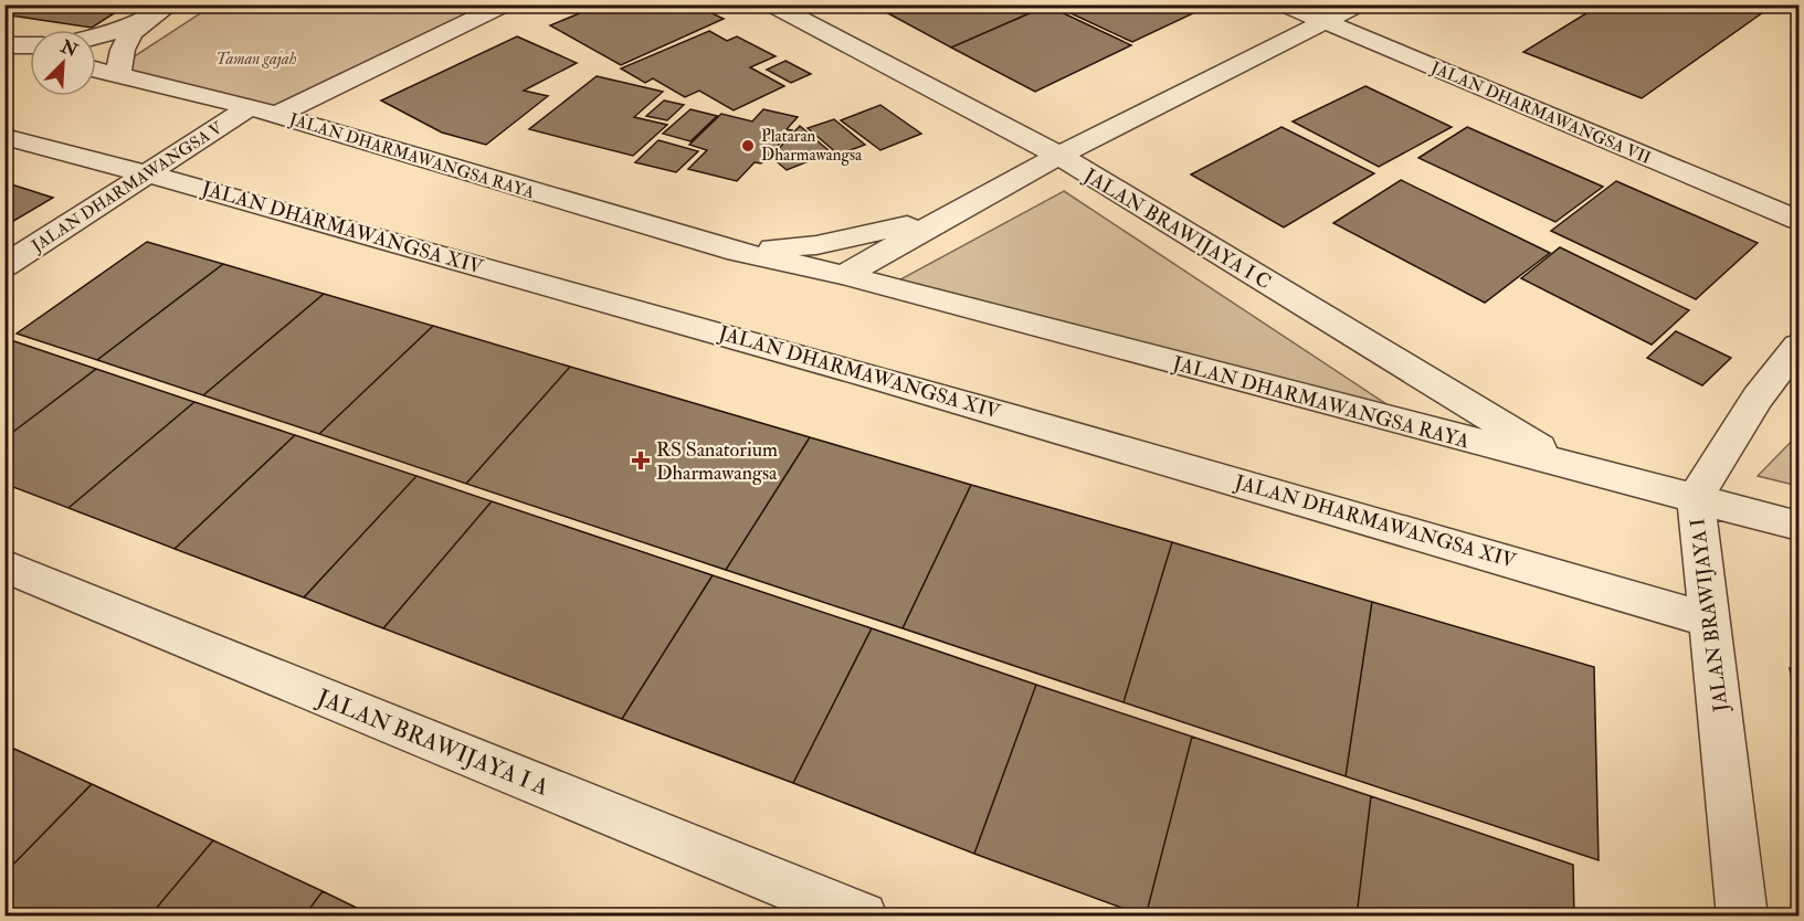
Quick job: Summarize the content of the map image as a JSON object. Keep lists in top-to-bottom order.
{
  "streets": {
    "street": [
      "JALAN DHARMAWANGSA VII",
      "JALAN DHARMAWANGSA RAYA",
      "JALAN DHARMAWANGSA V",
      "JALAN DHARMAWANGSA XIV",
      "JALAN BRAWIJAYA I C",
      "JALAN BRAWIJAYA I",
      "JALAN BRAWIJAYA I A"
    ]
  },
  "crossings": [
    ["JALAN DHARMAWANGSA VII", "JALAN DHARMAWANGSA RAYA"],
    ["JALAN DHARMAWANGSA RAYA", "JALAN DHARMAWANGSA V"],
    ["JALAN DHARMAWANGSA RAYA", "JALAN BRAWIJAYA I C"],
    ["JALAN DHARMAWANGSA RAYA", "JALAN BRAWIJAYA I"],
    ["JALAN DHARMAWANGSA V", "JALAN DHARMAWANGSA XIV"],
    ["JALAN DHARMAWANGSA XIV", "JALAN BRAWIJAYA I"]
  ],
  "parks": ["Taman gajah"],
  "places": {
    "other": ["Plataran Dharmawangsa"],
    "health": ["RS Sanatorium Dharmawangsa"]
  },
  "north": "top right"
}
